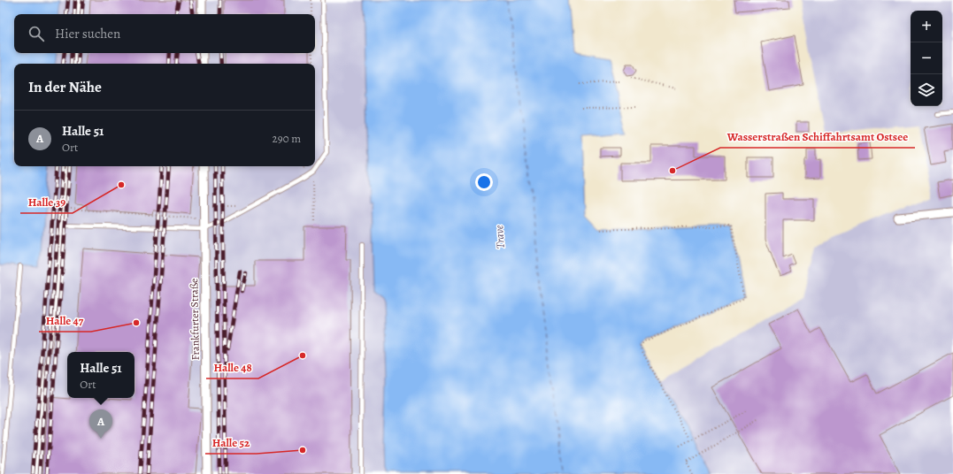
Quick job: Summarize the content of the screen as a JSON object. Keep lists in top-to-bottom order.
{
  "streets": {
    "street": ["Frankfurter Straße"]
  },
  "water": ["Trave"],
  "places": [
    "Wasserstraßen Schiffahrtsamt Ostsee",
    "Halle 39",
    "Halle 47",
    "Halle 48",
    "Halle 52"
  ],
  "page": {
    "map_buttons": ["+", "−"],
    "search": "Hier suchen",
    "heading": "In der Nähe",
    "list": [
      {
        "mark": "A",
        "name": "Halle 51",
        "note": "Ort",
        "value": "290 m"
      }
    ],
    "popup": ["Halle 51", "Ort"],
    "pins": "A"
  }
}
